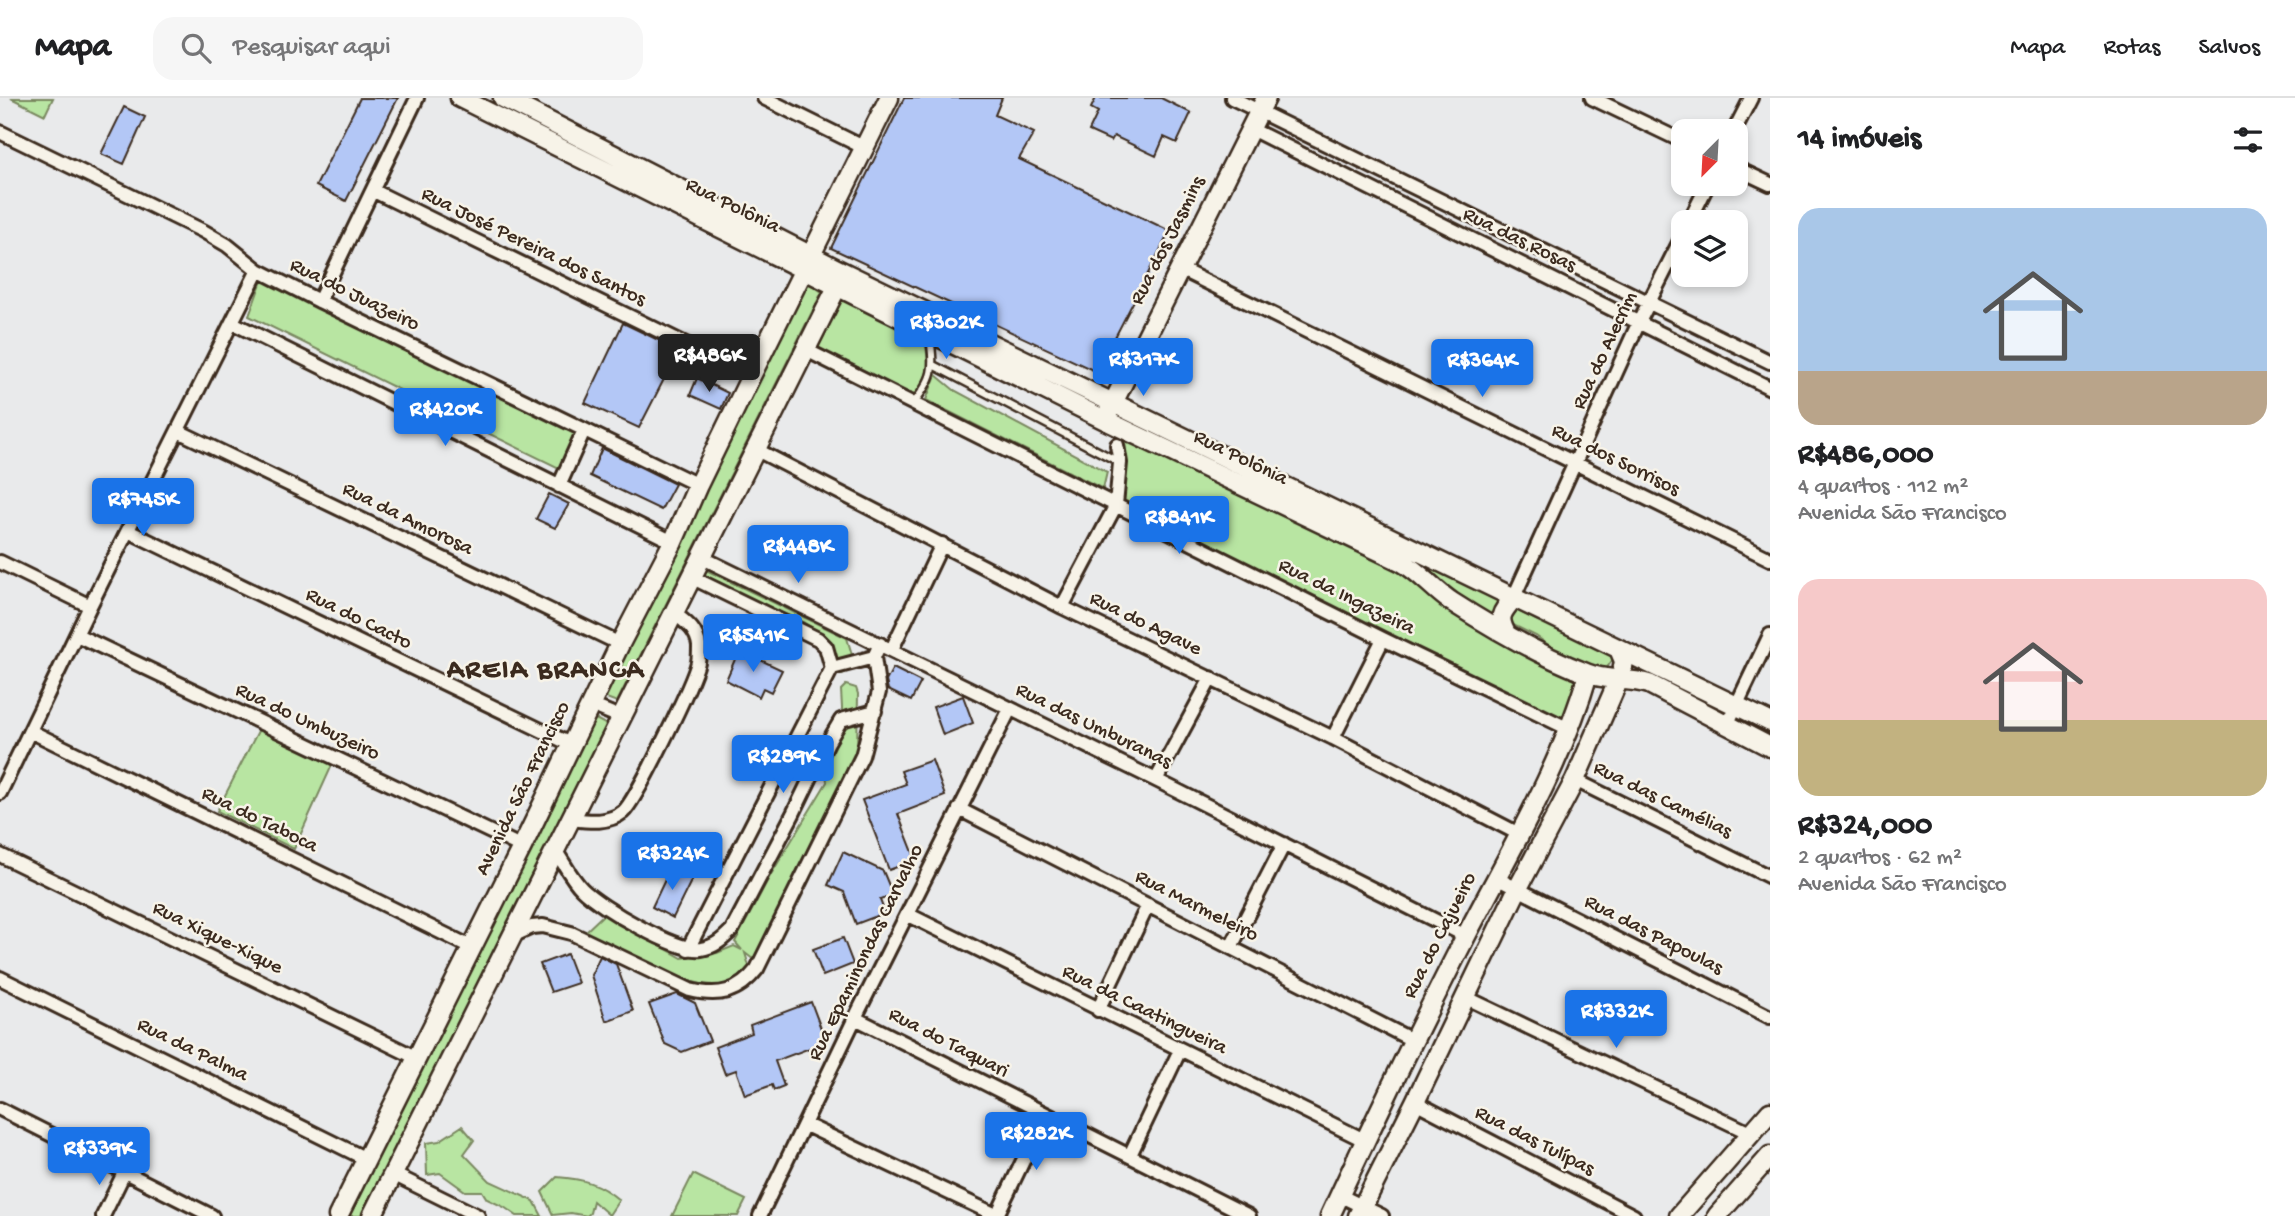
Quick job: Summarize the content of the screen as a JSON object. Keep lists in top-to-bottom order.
{
  "streets": {
    "street": [
      "Rua Polônia",
      "Rua dos Jasmins",
      "Rua das Rosas",
      "Rua José Pereira dos Santos",
      "Rua do Juazeiro",
      "Rua do Alecrim",
      "Rua dos Sorrisos",
      "Rua da Amorosa",
      "Rua da Ingazeira",
      "Rua do Cacto",
      "Rua do Agave",
      "Rua do Umbuzeiro",
      "Rua das Umburanas",
      "Avenida São Francisco",
      "Rua das Camélias",
      "Rua do Taboca",
      "Rua Marmeleiro",
      "Rua do Cajueiro",
      "Rua das Papoulas",
      "Rua Xique-Xique",
      "Rua Epaminondas Carvalho",
      "Rua da Caatingueira",
      "Rua do Taquari",
      "Rua da Palma",
      "Rua das Tulípas"
    ]
  },
  "crossings": [
    ["Rua Polônia", "Rua dos Jasmins"],
    ["Rua Polônia", "Rua do Alecrim"],
    ["Rua Polônia", "Avenida São Francisco"],
    ["Rua Polônia", "Rua do Cajueiro"],
    ["Rua dos Jasmins", "Rua das Rosas"],
    ["Rua dos Jasmins", "Rua dos Sorrisos"],
    ["Rua das Rosas", "Rua do Alecrim"],
    ["Rua José Pereira dos Santos", "Avenida São Francisco"],
    ["Rua do Juazeiro", "Avenida São Francisco"],
    ["Rua do Alecrim", "Rua dos Sorrisos"],
    ["Rua da Amorosa", "Avenida São Francisco"],
    ["Rua da Ingazeira", "Rua do Cajueiro"],
    ["Rua do Cacto", "Avenida São Francisco"],
    ["Rua do Agave", "Rua do Cajueiro"],
    ["Rua do Umbuzeiro", "Avenida São Francisco"],
    ["Rua das Umburanas", "Rua do Cajueiro"],
    ["Rua das Umburanas", "Rua Epaminondas Carvalho"],
    ["Avenida São Francisco", "Rua do Taboca"],
    ["Avenida São Francisco", "Rua Xique-Xique"],
    ["Avenida São Francisco", "Rua da Palma"],
    ["Rua Marmeleiro", "Rua do Cajueiro"],
    ["Rua Marmeleiro", "Rua Epaminondas Carvalho"],
    ["Rua do Cajueiro", "Rua das Papoulas"],
    ["Rua do Cajueiro", "Rua da Caatingueira"],
    ["Rua Epaminondas Carvalho", "Rua da Caatingueira"],
    ["Rua Epaminondas Carvalho", "Rua do Taquari"]
  ],
  "districts": ["AREIA BRANCA"],
  "north": "bottom left",
  "page": {
    "header": "Mapa",
    "search": "Pesquisar aqui",
    "nav": ["Mapa", "Rotas", "Salvos"],
    "heading": "14 imóveis",
    "list": [
      {
        "name": "R$486,000",
        "note": "4 quartos · 112 m² · Avenida São Francisco"
      },
      {
        "name": "R$324,000",
        "note": "2 quartos · 62 m² · Avenida São Francisco"
      }
    ],
    "price": [
      "R$302K",
      "R$486K",
      "R$317K",
      "R$364K",
      "R$420K",
      "R$745K",
      "R$841K",
      "R$448K",
      "R$541K",
      "R$289K",
      "R$324K",
      "R$332K",
      "R$282K",
      "R$339K"
    ]
  }
}
